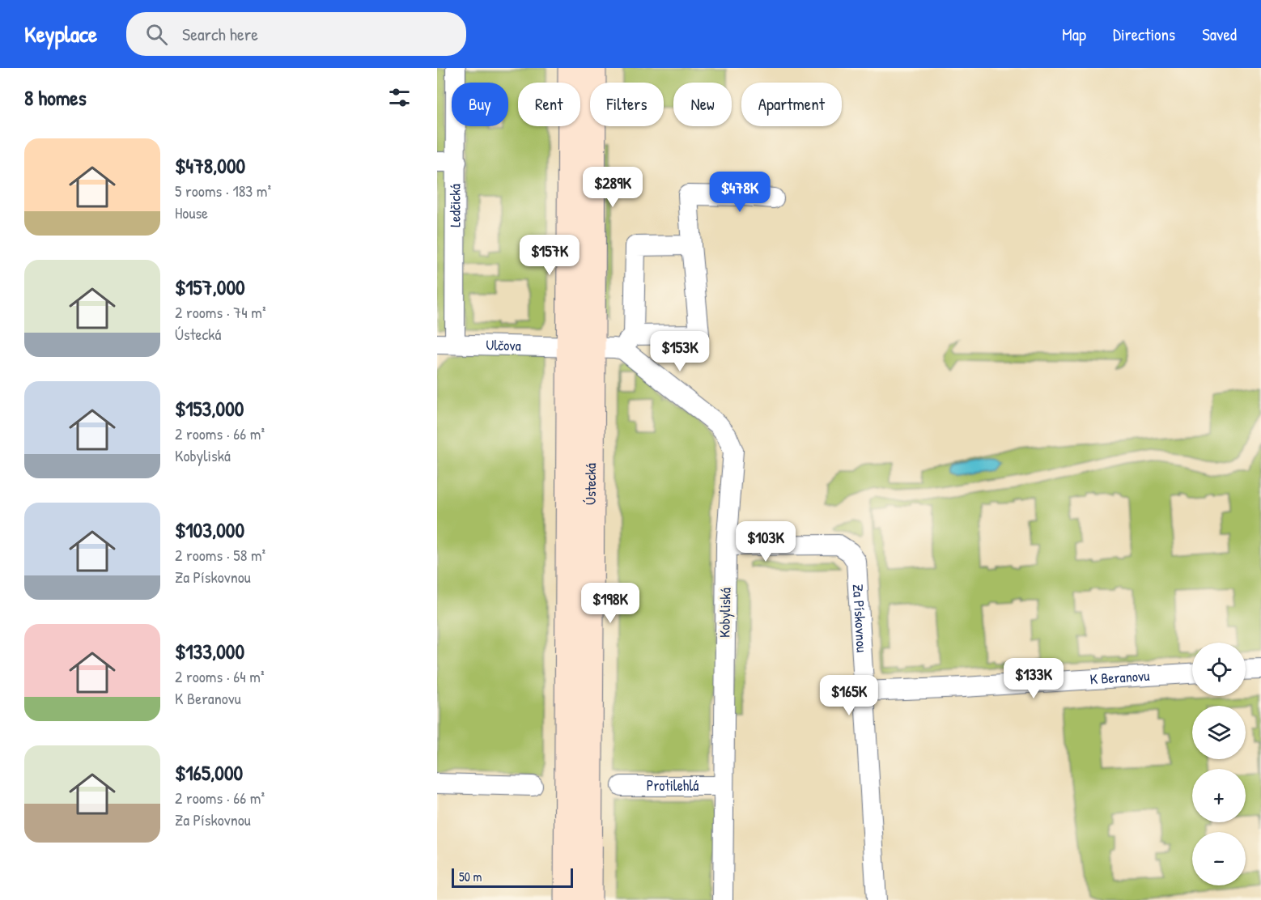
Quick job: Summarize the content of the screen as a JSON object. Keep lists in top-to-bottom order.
{
  "streets": {
    "main road": ["Ústecká"],
    "street": [
      "Ledčická",
      "Ulčova",
      "Kobyliská",
      "Za Pískovnou",
      "K Beranovu",
      "Protilehlá"
    ]
  },
  "crossings": [
    ["Ledčická", "Ulčova"],
    ["Ulčova", "Ústecká"],
    ["Kobyliská", "Za Pískovnou"],
    ["Kobyliská", "Protilehlá"],
    ["Za Pískovnou", "K Beranovu"]
  ],
  "scale_bar": "50 m",
  "page": {
    "header": "Keyplace",
    "search": "Search here",
    "nav": ["Map", "Directions", "Saved"],
    "heading": "8 homes",
    "chip": [
      "Buy",
      "Rent",
      "Filters",
      "New",
      "Apartment"
    ],
    "list": [
      {
        "name": "$478,000",
        "note": "5 rooms · 183 m² · House"
      },
      {
        "name": "$157,000",
        "note": "2 rooms · 74 m² · Ústecká"
      },
      {
        "name": "$153,000",
        "note": "2 rooms · 66 m² · Kobyliská"
      },
      {
        "name": "$103,000",
        "note": "2 rooms · 58 m² · Za Pískovnou"
      },
      {
        "name": "$133,000",
        "note": "2 rooms · 64 m² · K Beranovu"
      },
      {
        "name": "$165,000",
        "note": "2 rooms · 66 m² · Za Pískovnou"
      }
    ],
    "price": [
      "$289K",
      "$478K",
      "$157K",
      "$153K",
      "$103K",
      "$198K",
      "$133K",
      "$165K"
    ],
    "map_buttons": ["+", "−"],
    "scale": "50 m"
  }
}
